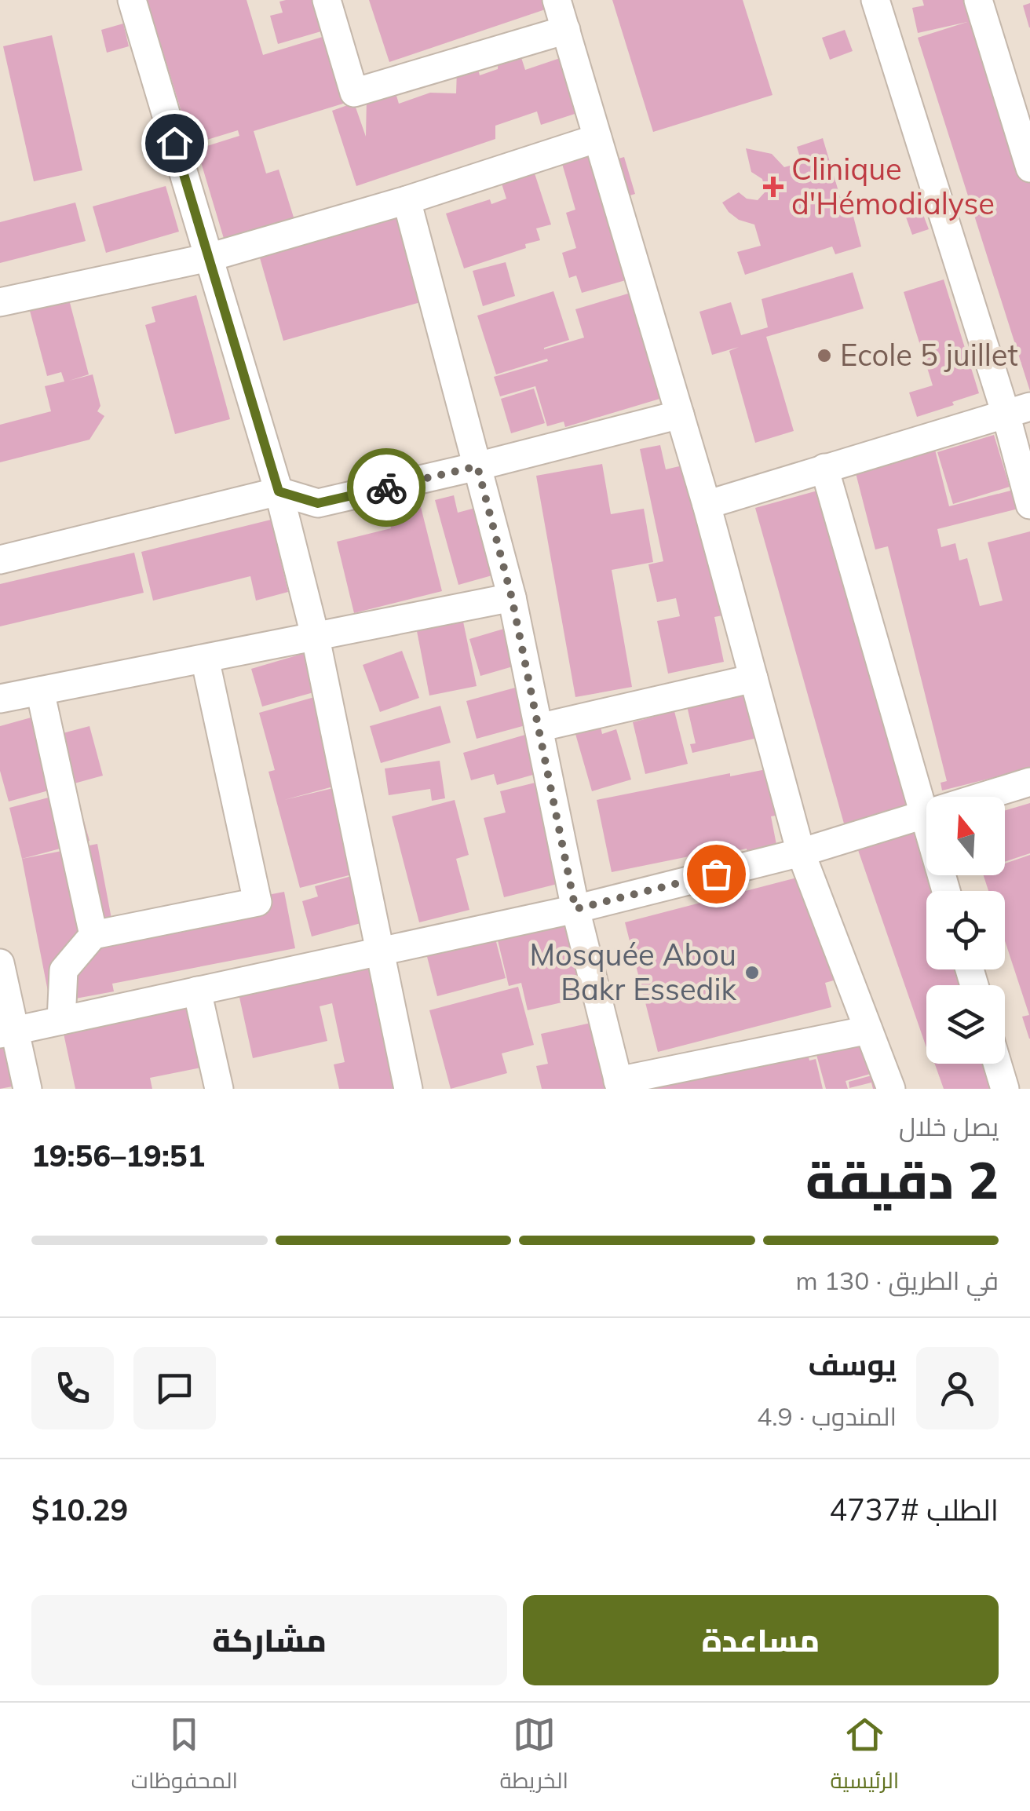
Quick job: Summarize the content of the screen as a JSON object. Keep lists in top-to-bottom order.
{
  "places": {
    "health": ["Clinique d'Hémodialyse"],
    "other": ["Ecole 5 juillet", "Mosquée Abou Bakr Essedik"]
  },
  "north": "top",
  "page": {
    "heading": ["2 دقيقة", "يصل خلال", "19:51–19:56"],
    "panel": [
      "يوسف",
      "المندوب · 4.9",
      "الطلب #4737",
      "$10.29"
    ],
    "bar": "في الطريق · 130 m",
    "buttons": ["مساعدة", "مشاركة"],
    "tabs": ["الرئيسية", "الخريطة", "المحفوظات"]
  }
}
